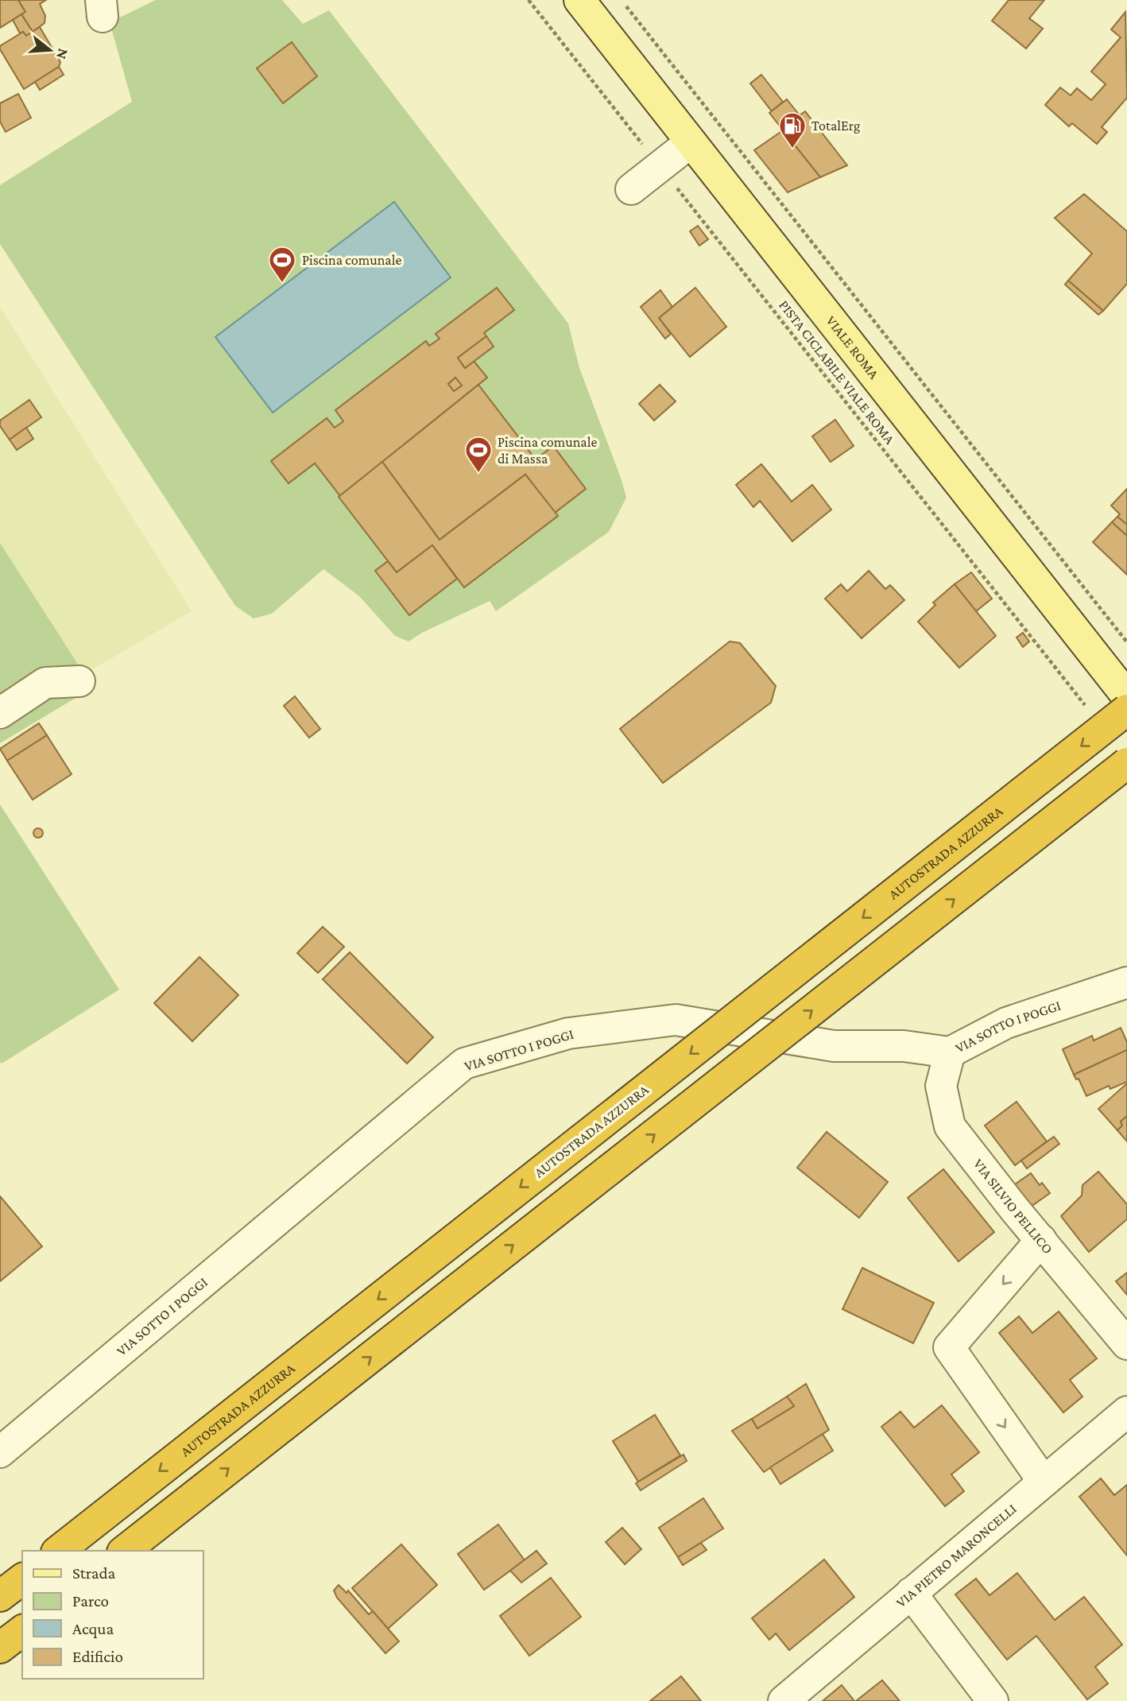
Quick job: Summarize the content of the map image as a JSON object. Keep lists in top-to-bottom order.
{
  "streets": {
    "highway": ["AUTOSTRADA AZZURRA"],
    "main road": ["VIALE ROMA"],
    "street": ["VIA SOTTO I POGGI", "VIA SILVIO PELLICO", "VIA PIETRO MARONCELLI"],
    "path": ["PISTA CICLABILE VIALE ROMA"]
  },
  "crossings": [
    ["VIA SOTTO I POGGI", "VIA SILVIO PELLICO"]
  ],
  "places": {
    "fuel station": ["TotalErg"],
    "sports": ["Piscina comunale", "Piscina comunale di Massa"]
  },
  "legend": [
    "Strada",
    "Parco",
    "Acqua",
    "Edificio"
  ],
  "north": "right"
}
